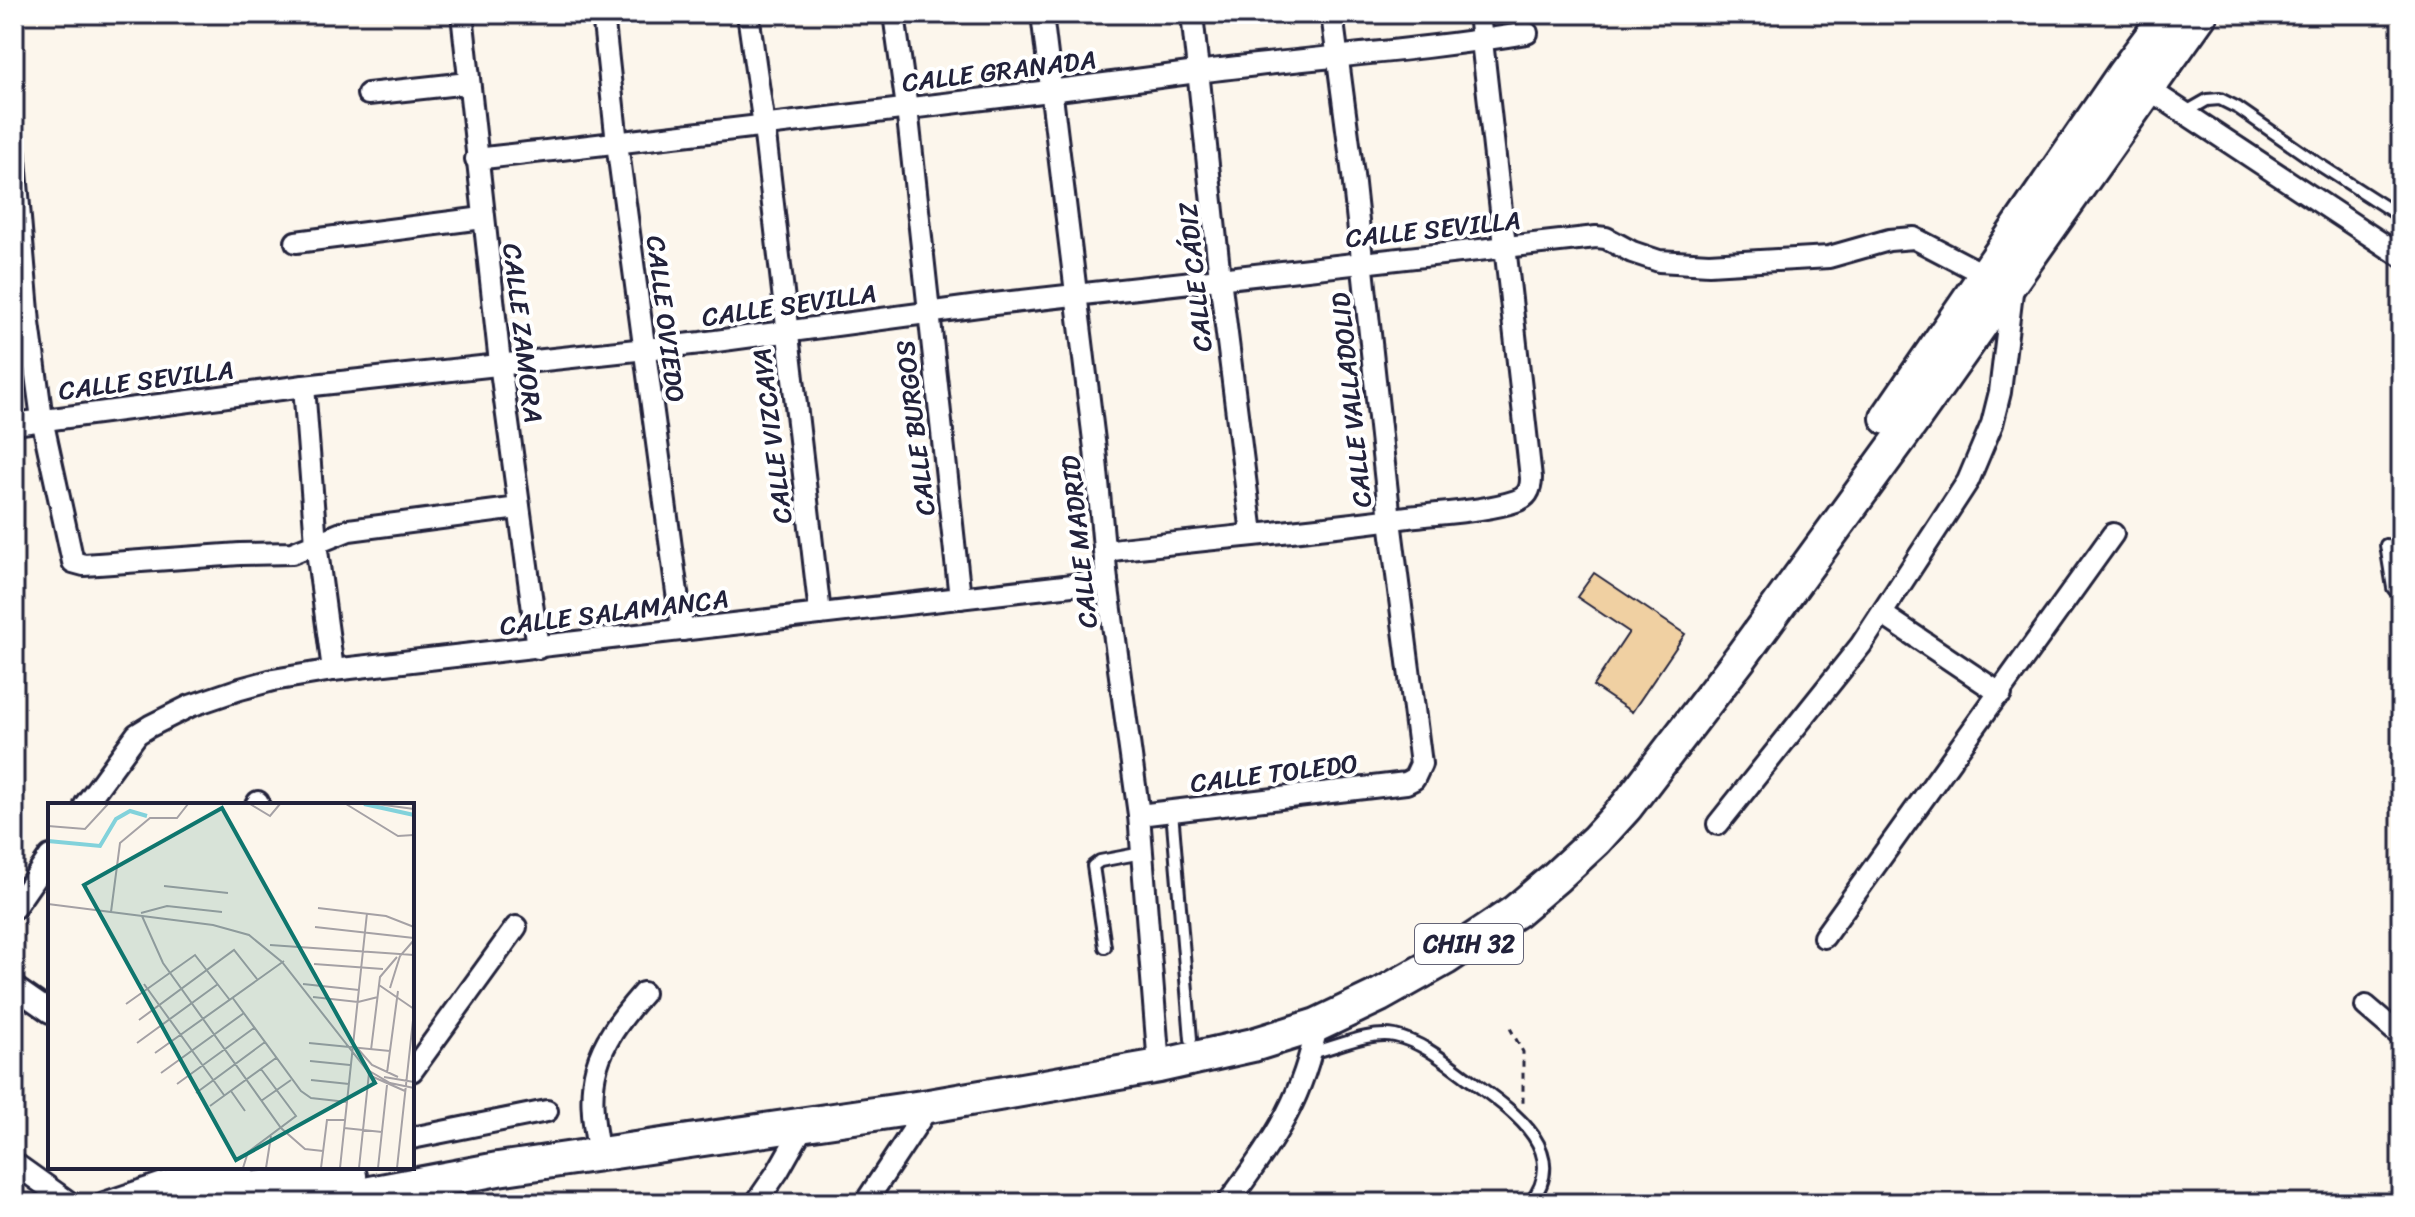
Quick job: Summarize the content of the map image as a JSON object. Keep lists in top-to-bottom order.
{
  "streets": {
    "main road": ["CHIH 32"],
    "street": [
      "CALLE GRANADA",
      "CALLE SEVILLA",
      "CALLE CÁDIZ",
      "CALLE OVIEDO",
      "CALLE ZAMORA",
      "CALLE VALLADOLID",
      "CALLE BURGOS",
      "CALLE VIZCAYA",
      "CALLE MADRID",
      "CALLE SALAMANCA",
      "CALLE TOLEDO"
    ]
  },
  "crossings": [
    ["CALLE GRANADA", "CALLE CÁDIZ"],
    ["CALLE GRANADA", "CALLE OVIEDO"],
    ["CALLE GRANADA", "CALLE ZAMORA"],
    ["CALLE GRANADA", "CALLE VALLADOLID"],
    ["CALLE GRANADA", "CALLE BURGOS"],
    ["CALLE GRANADA", "CALLE VIZCAYA"],
    ["CALLE GRANADA", "CALLE MADRID"],
    ["CALLE SEVILLA", "CALLE CÁDIZ"],
    ["CALLE SEVILLA", "CALLE OVIEDO"],
    ["CALLE SEVILLA", "CALLE ZAMORA"],
    ["CALLE SEVILLA", "CALLE VALLADOLID"],
    ["CALLE SEVILLA", "CALLE BURGOS"],
    ["CALLE SEVILLA", "CALLE VIZCAYA"],
    ["CALLE SEVILLA", "CALLE MADRID"],
    ["CALLE SEVILLA", "CHIH 32"],
    ["CALLE OVIEDO", "CALLE SALAMANCA"],
    ["CALLE ZAMORA", "CALLE SALAMANCA"],
    ["CALLE VALLADOLID", "CALLE TOLEDO"],
    ["CALLE BURGOS", "CALLE SALAMANCA"],
    ["CALLE VIZCAYA", "CALLE SALAMANCA"],
    ["CALLE MADRID", "CALLE SALAMANCA"],
    ["CALLE MADRID", "CALLE TOLEDO"],
    ["CALLE MADRID", "CHIH 32"]
  ]
}
